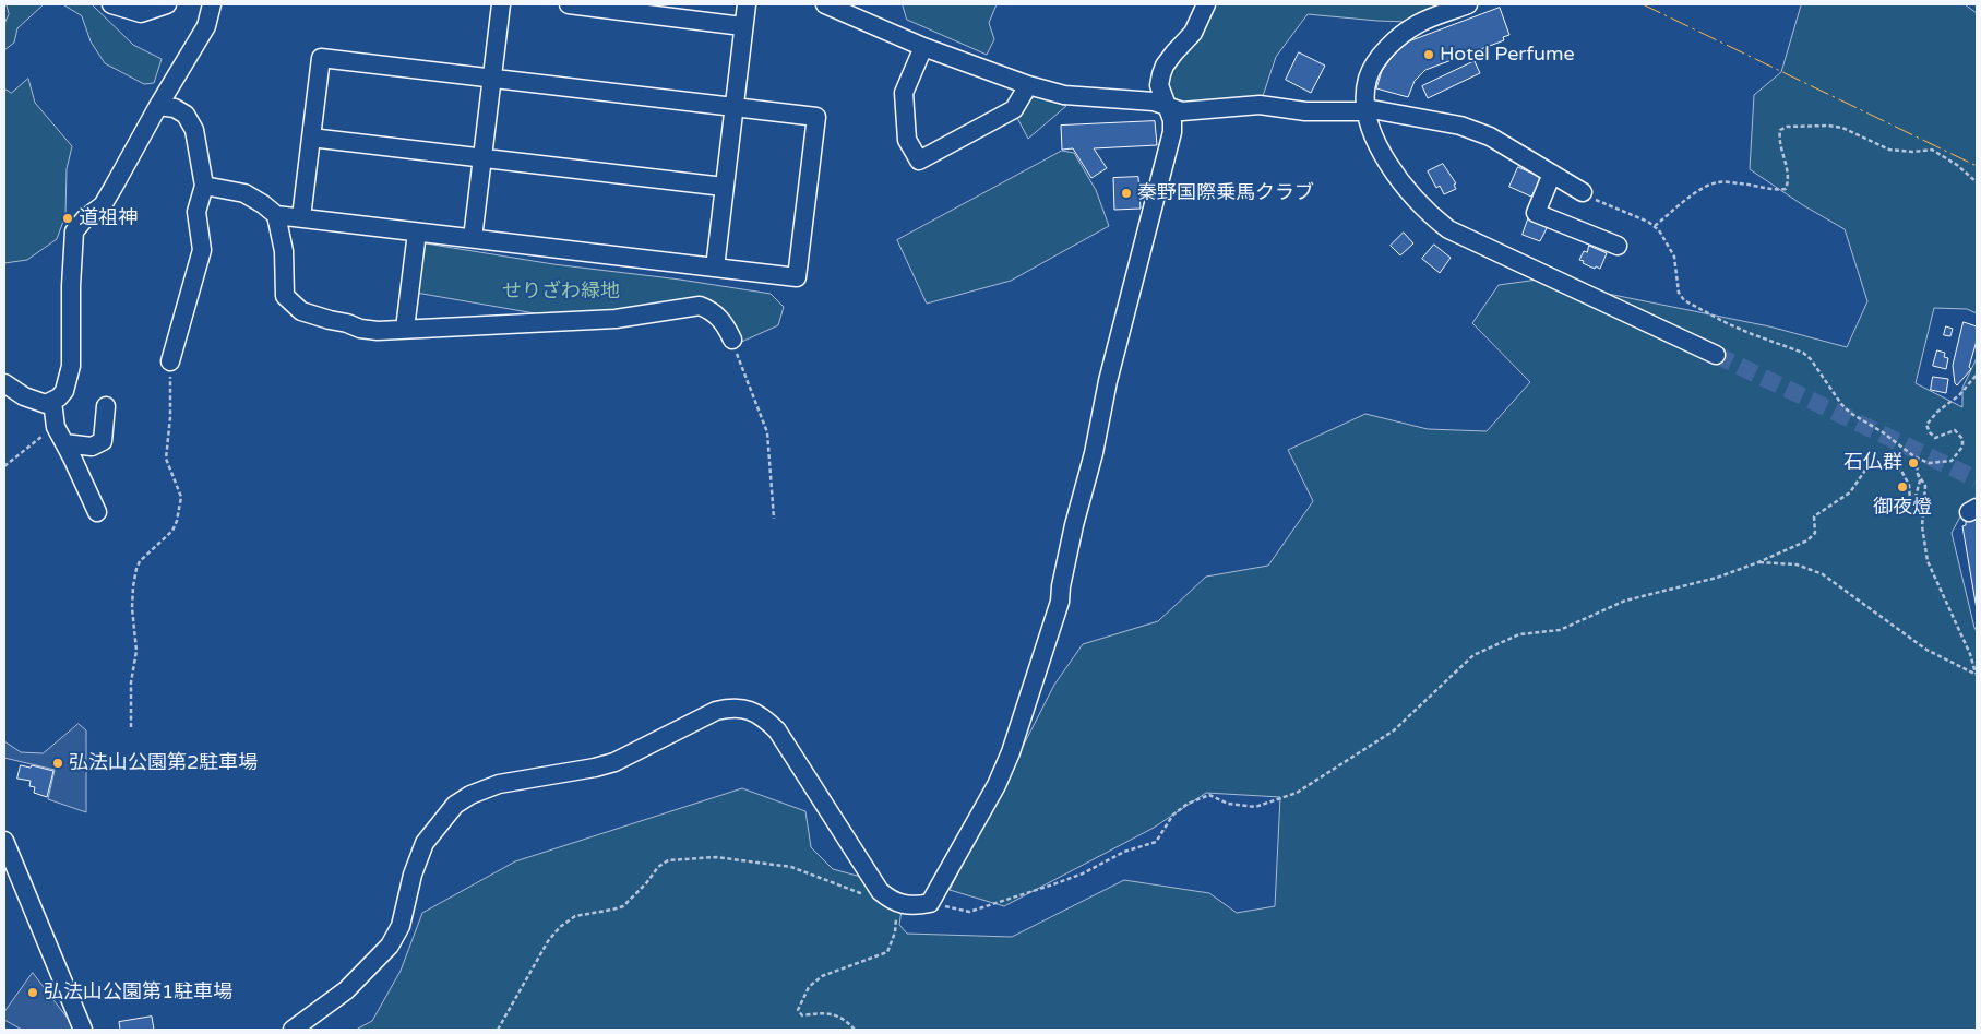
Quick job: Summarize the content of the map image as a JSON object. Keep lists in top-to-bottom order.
{
  "parks": ["せりざわ緑地"],
  "places": [
    "Hotel Perfume",
    "秦野国際乗馬クラブ",
    "道祖神",
    "石仏群",
    "御夜燈",
    "弘法山公園第2駐車場",
    "弘法山公園第1駐車場"
  ]
}
